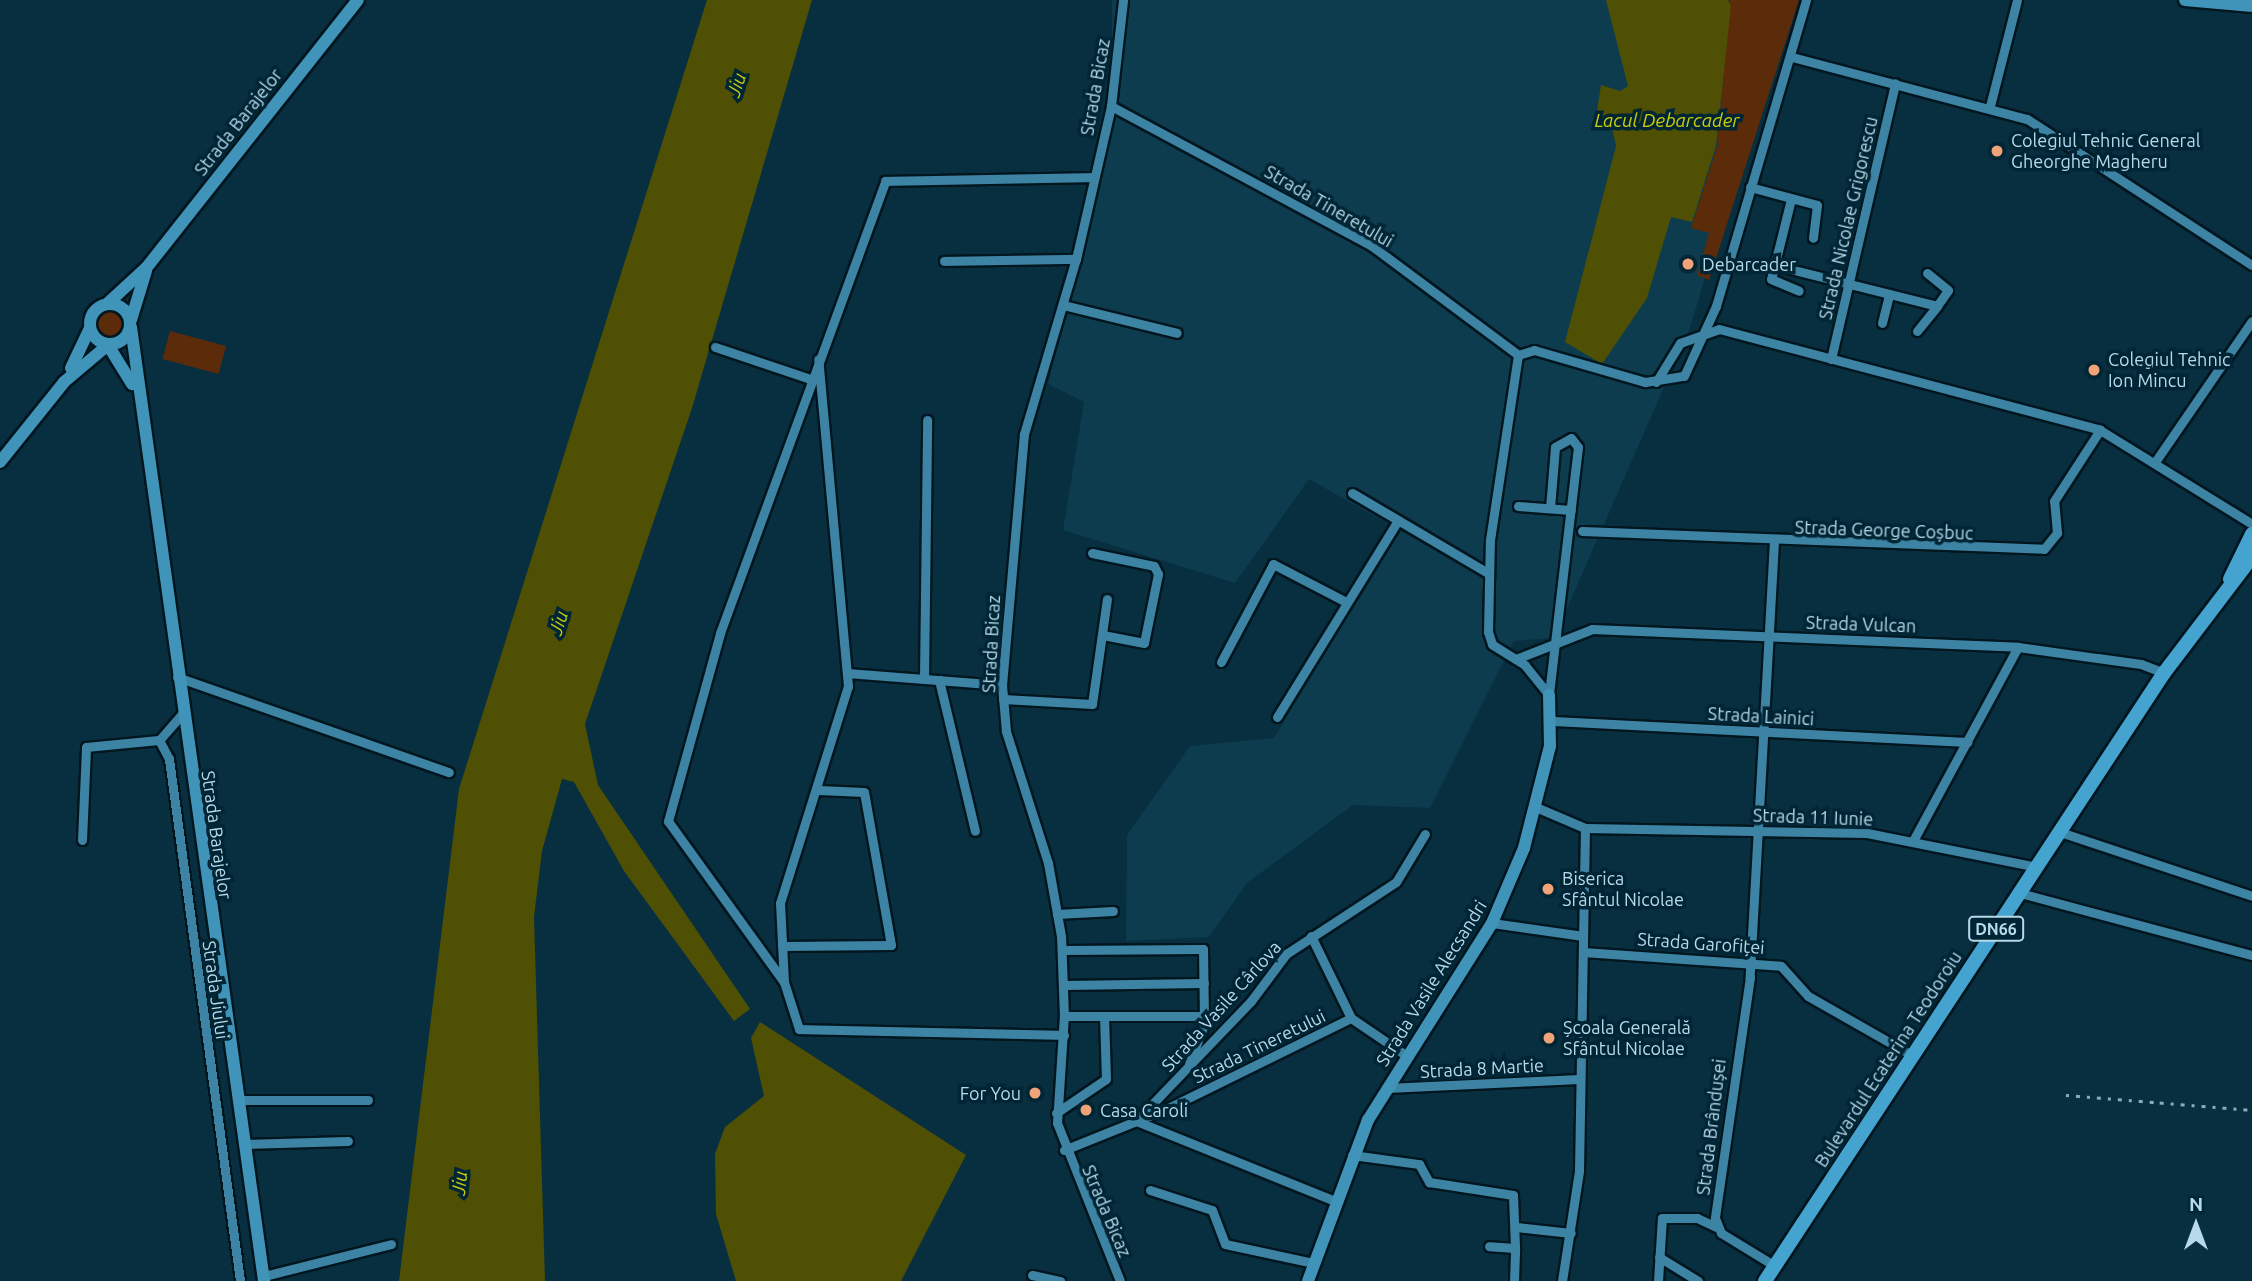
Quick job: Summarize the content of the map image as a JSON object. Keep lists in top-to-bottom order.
{
  "streets": {
    "main road": [
      "Strada Barajelor",
      "DN66",
      "Strada Vasile Alecsandri",
      "Bulevardul Ecaterina Teodoroiu"
    ],
    "street": [
      "Strada Bicaz",
      "Strada Tineretului",
      "Strada Nicolae Grigorescu",
      "Strada George Coșbuc",
      "Strada Vulcan",
      "Strada Lainici",
      "Strada 11 Iunie",
      "Strada Garofiței",
      "Strada Jiului",
      "Strada Vasile Cârlova",
      "Strada 8 Martie",
      "Strada Brândușei"
    ]
  },
  "crossings": [
    ["Strada Bicaz", "Strada Tineretului"],
    ["Strada Tineretului", "Strada Vasile Alecsandri"],
    ["Strada Tineretului", "Strada Vasile Cârlova"],
    ["Strada George Coșbuc", "Strada Brândușei"],
    ["Strada Vulcan", "Strada Vasile Alecsandri"],
    ["Strada Vulcan", "Bulevardul Ecaterina Teodoroiu"],
    ["Strada Vulcan", "Strada Brândușei"],
    ["Strada Lainici", "Strada Vasile Alecsandri"],
    ["Strada Lainici", "Strada Brândușei"],
    ["Strada 11 Iunie", "Strada Vasile Alecsandri"],
    ["Strada 11 Iunie", "Bulevardul Ecaterina Teodoroiu"],
    ["Strada 11 Iunie", "Strada Brândușei"],
    ["Strada Garofiței", "Bulevardul Ecaterina Teodoroiu"],
    ["Strada Garofiței", "Strada Brândușei"],
    ["Strada Vasile Alecsandri", "Strada 8 Martie"]
  ],
  "water": ["Jiu", "Lacul Debarcader"],
  "places": [
    "Colegiul Tehnic General Gheorghe Magheru",
    "Debarcader",
    "Colegiul Tehnic Ion Mincu",
    "Biserica Sfântul Nicolae",
    "Școala Generală Sfântul Nicolae",
    "For You",
    "Casa Caroli"
  ],
  "north": "top"
}
